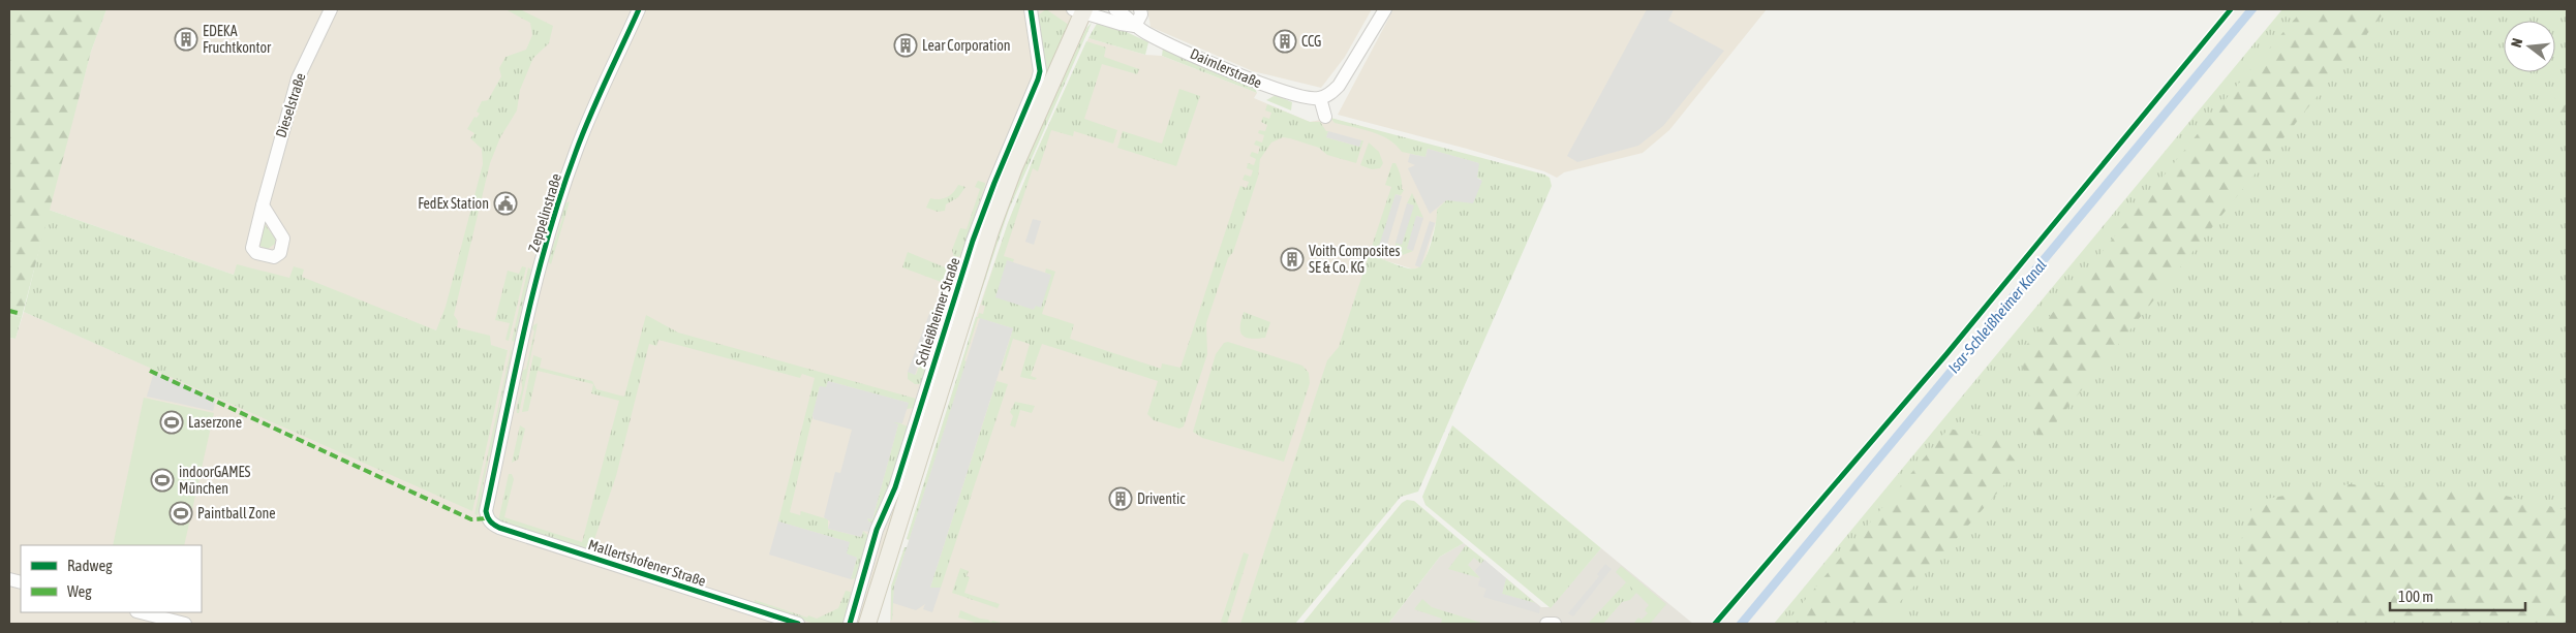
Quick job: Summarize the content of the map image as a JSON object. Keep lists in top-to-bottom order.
{
  "streets": {
    "main road": ["Schleißheimer Straße"],
    "street": [
      "Daimlerstraße",
      "Dieselstraße",
      "Zeppelinstraße",
      "Mallertshofener Straße"
    ]
  },
  "crossings": [
    ["Daimlerstraße", "Schleißheimer Straße"],
    ["Zeppelinstraße", "Mallertshofener Straße"]
  ],
  "water": ["Isar-Schleißheimer Kanal"],
  "places": {
    "building": [
      "EDEKA Fruchtkontor",
      "CCG",
      "Lear Corporation",
      "Voith Composites SE & Co. KG",
      "Driventic"
    ],
    "public building": ["FedEx Station"],
    "sports": ["Laserzone", "indoorGAMES München", "Paintball Zone"]
  },
  "legend": ["Radweg", "Weg"],
  "scale_bar": "100 m",
  "north": "left"
}
